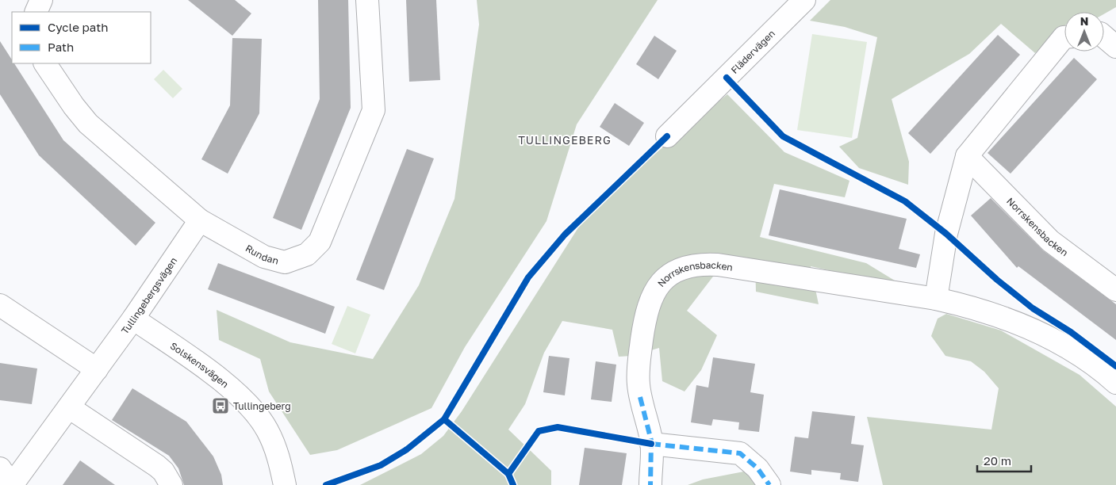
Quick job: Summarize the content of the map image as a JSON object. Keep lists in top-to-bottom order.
{
  "streets": {
    "street": [
      "Flädervägen",
      "Norrskensbacken",
      "Rundan",
      "Tullingebergsvägen",
      "Solskensvägen"
    ]
  },
  "crossings": [
    ["Rundan", "Tullingebergsvägen"],
    ["Tullingebergsvägen", "Solskensvägen"]
  ],
  "districts": ["TULLINGEBERG"],
  "places": {
    "bus stop": ["Tullingeberg"]
  },
  "legend": ["Cycle path", "Path"],
  "scale_bar": "20 m",
  "north": "top"
}
